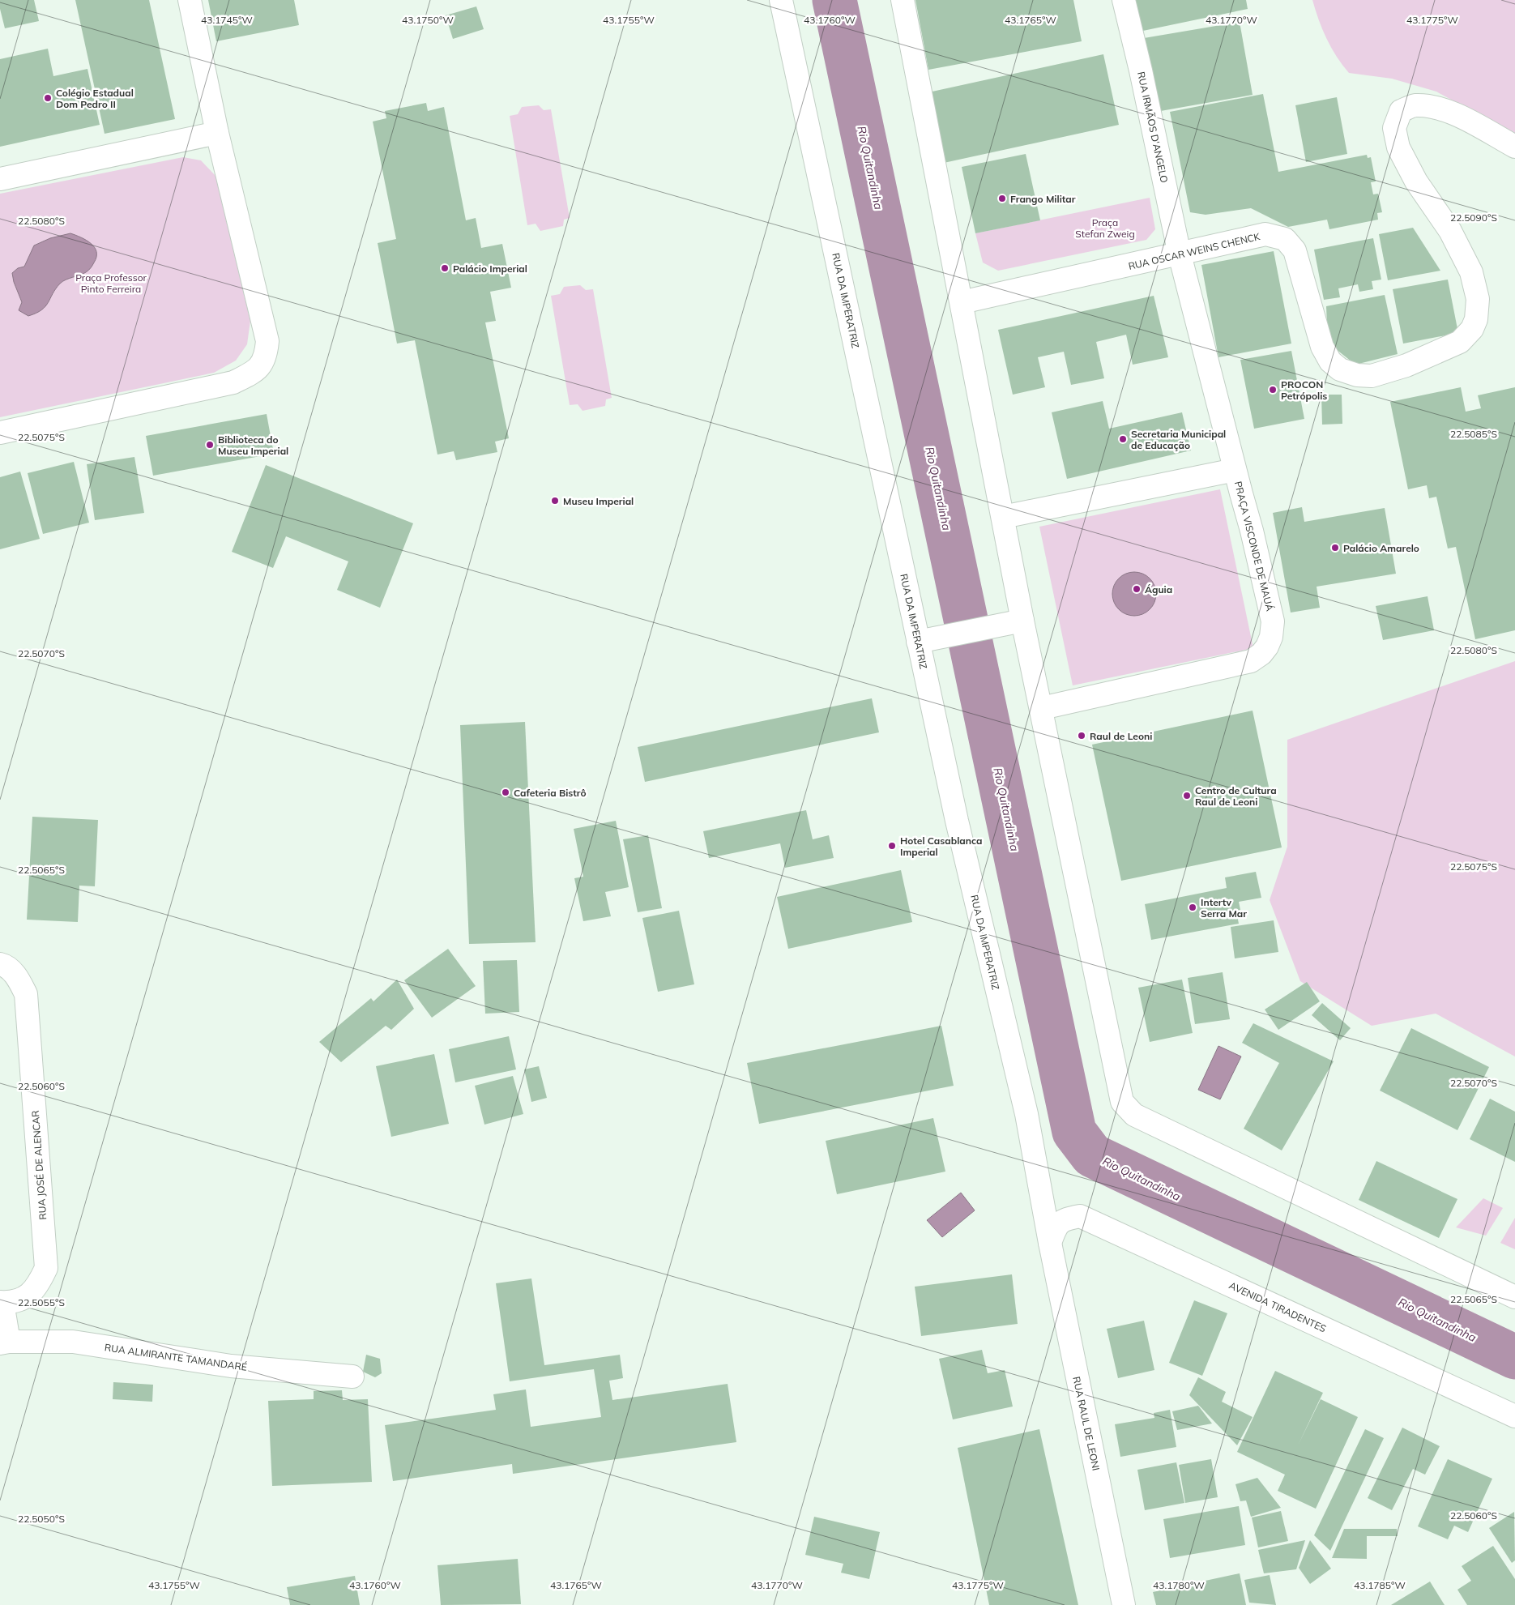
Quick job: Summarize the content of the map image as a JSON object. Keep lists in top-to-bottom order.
{
  "streets": {
    "street": [
      "RUA IRMÃOS D'ANGELO",
      "RUA OSCAR WEINS CHENCK",
      "RUA DA IMPERATRIZ",
      "PRAÇA VISCONDE DE MAUÁ",
      "RUA JOSÉ DE ALENCAR",
      "AVENIDA TIRADENTES",
      "RUA ALMIRANTE TAMANDARÉ",
      "RUA RAUL DE LEONI"
    ]
  },
  "crossings": [
    ["RUA IRMÃOS D'ANGELO", "RUA OSCAR WEINS CHENCK"],
    ["RUA IRMÃOS D'ANGELO", "PRAÇA VISCONDE DE MAUÁ"],
    ["RUA DA IMPERATRIZ", "AVENIDA TIRADENTES"],
    ["RUA DA IMPERATRIZ", "RUA RAUL DE LEONI"],
    ["RUA JOSÉ DE ALENCAR", "RUA ALMIRANTE TAMANDARÉ"],
    ["AVENIDA TIRADENTES", "RUA RAUL DE LEONI"]
  ],
  "water": ["Rio Quitandinha"],
  "parks": ["Praça Stefan Zweig", "Praça Professor Pinto Ferreira"],
  "places": [
    "Colégio Estadual Dom Pedro II",
    "Frango Militar",
    "Palácio Imperial",
    "PROCON Petrópolis",
    "Secretaria Municipal de Educação",
    "Biblioteca do Museu Imperial",
    "Museu Imperial",
    "Palácio Amarelo",
    "Águia",
    "Raul de Leoni",
    "Cafeteria Bistrô",
    "Centro de Cultura Raul de Leoni",
    "Hotel Casablanca Imperial",
    "Intertv Serra Mar"
  ],
  "coordinates": [
    "43.1745°W",
    "43.1750°W",
    "43.1755°W",
    "43.1760°W",
    "43.1765°W",
    "43.1770°W",
    "43.1775°W",
    "22.5090°S",
    "22.5080°S",
    "22.5085°S",
    "22.5075°S",
    "22.5070°S",
    "22.5065°S",
    "22.5060°S",
    "22.5055°S",
    "22.5050°S",
    "43.1780°W",
    "43.1785°W"
  ]
}
